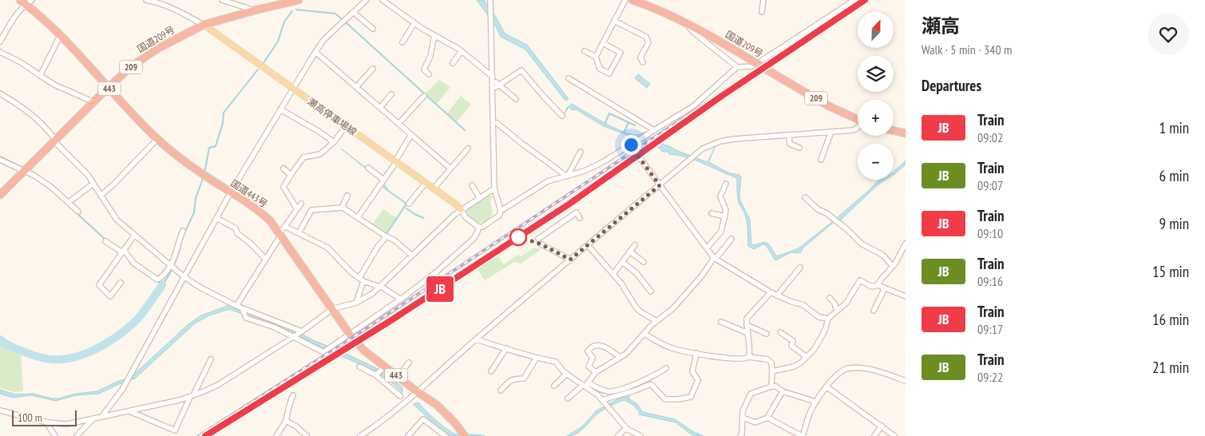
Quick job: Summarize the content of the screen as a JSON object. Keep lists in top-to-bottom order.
{
  "streets": {
    "highway": [
      "国道209号",
      "209",
      "443",
      "国道443号"
    ],
    "main road": ["瀬高停車場線"]
  },
  "crossings": [
    ["国道209号", "瀬高停車場線"],
    ["国道209号", "国道443号"]
  ],
  "scale_bar": "100 m",
  "north": "top",
  "page": {
    "on_map": "JB",
    "heading": [
      ["瀬高", "Walk · 5 min · 340 m"],
      "Departures"
    ],
    "map_buttons": ["+", "−"],
    "list": [
      {
        "mark": "JB",
        "name": "Train",
        "note": "09:02",
        "value": "1 min"
      },
      {
        "mark": "JB",
        "name": "Train",
        "note": "09:07",
        "value": "6 min"
      },
      {
        "mark": "JB",
        "name": "Train",
        "note": "09:10",
        "value": "9 min"
      },
      {
        "mark": "JB",
        "name": "Train",
        "note": "09:16",
        "value": "15 min"
      },
      {
        "mark": "JB",
        "name": "Train",
        "note": "09:17",
        "value": "16 min"
      },
      {
        "mark": "JB",
        "name": "Train",
        "note": "09:22",
        "value": "21 min"
      }
    ],
    "scale": "100 m"
  }
}
